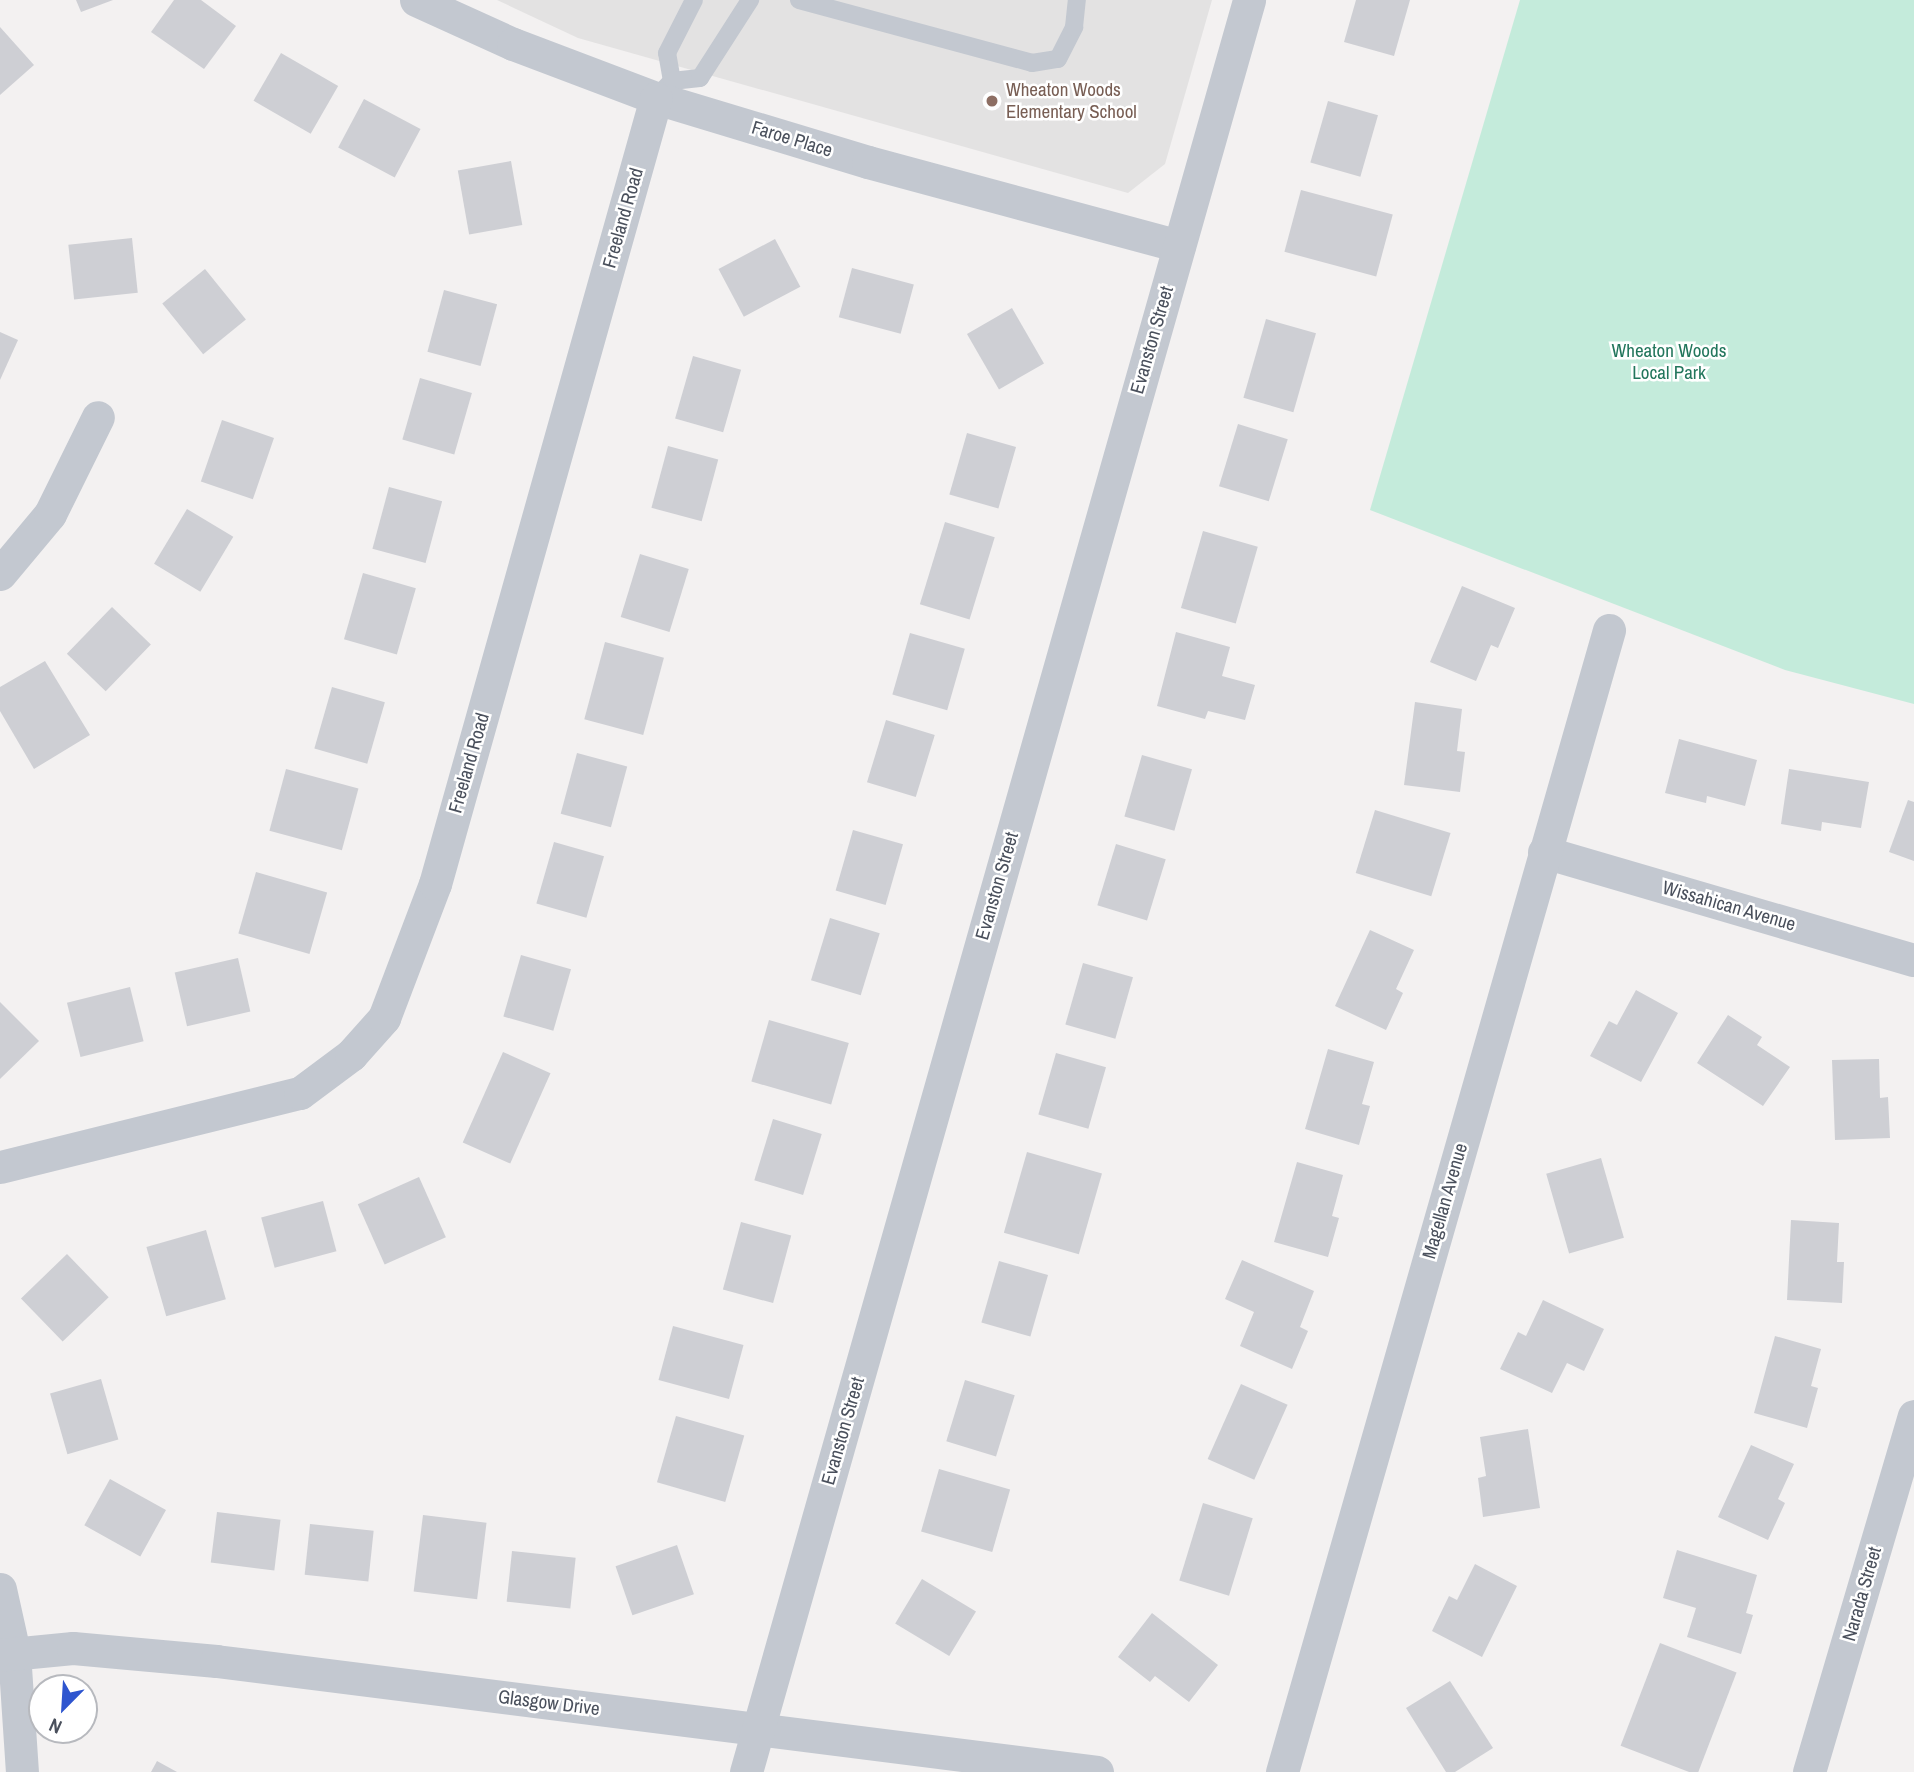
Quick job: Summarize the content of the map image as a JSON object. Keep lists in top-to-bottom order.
{
  "streets": {
    "street": [
      "Faroe Place",
      "Freeland Road",
      "Evanston Street",
      "Wissahican Avenue",
      "Magellan Avenue",
      "Narada Street",
      "Glasgow Drive"
    ]
  },
  "crossings": [
    ["Faroe Place", "Freeland Road"],
    ["Faroe Place", "Evanston Street"],
    ["Evanston Street", "Glasgow Drive"],
    ["Wissahican Avenue", "Magellan Avenue"]
  ],
  "parks": ["Wheaton Woods Local Park"],
  "places": ["Wheaton Woods Elementary School"],
  "north": "bottom left"
}
